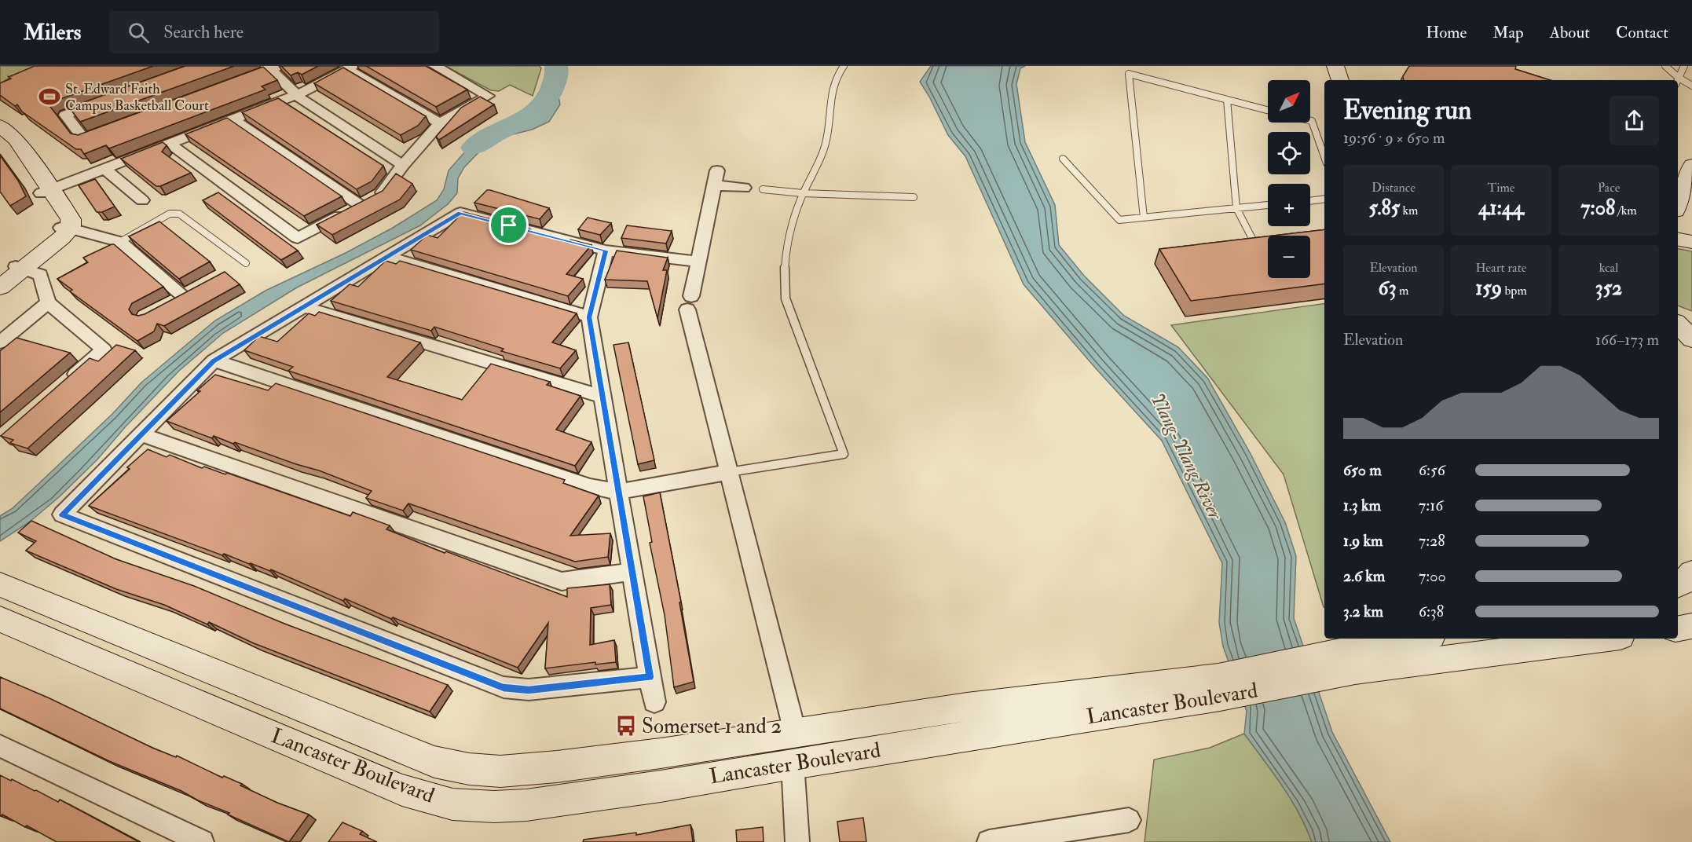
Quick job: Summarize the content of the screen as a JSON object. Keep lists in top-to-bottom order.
{
  "streets": {
    "main road": ["Lancaster Boulevard"]
  },
  "water": ["Ylang-Ylang River"],
  "places": {
    "sports": ["St. Edward Faith Campus Basketball Court"],
    "bus stop": ["Somerset 1 and 2"]
  },
  "north": "top right",
  "page": {
    "header": "Milers",
    "search": "Search here",
    "nav": [
      "Home",
      "Map",
      "About",
      "Contact"
    ],
    "map_buttons": ["+", "−"],
    "heading": ["Evening run", "19:56 · 9 × 650 m"],
    "stats": [
      ["Distance", "5.85 km"],
      ["Time", "41:44"],
      ["Pace", "7:08 /km"],
      ["Elevation", "63 m"],
      ["Heart rate", "159 bpm"],
      ["kcal", "352"]
    ],
    "chart": ["Elevation", "166–173 m"],
    "list": [
      {
        "name": "650 m",
        "note": "6:56"
      },
      {
        "name": "1.3 km",
        "note": "7:16"
      },
      {
        "name": "1.9 km",
        "note": "7:28"
      },
      {
        "name": "2.6 km",
        "note": "7:00"
      },
      {
        "name": "3.2 km",
        "note": "6:38"
      }
    ]
  }
}
